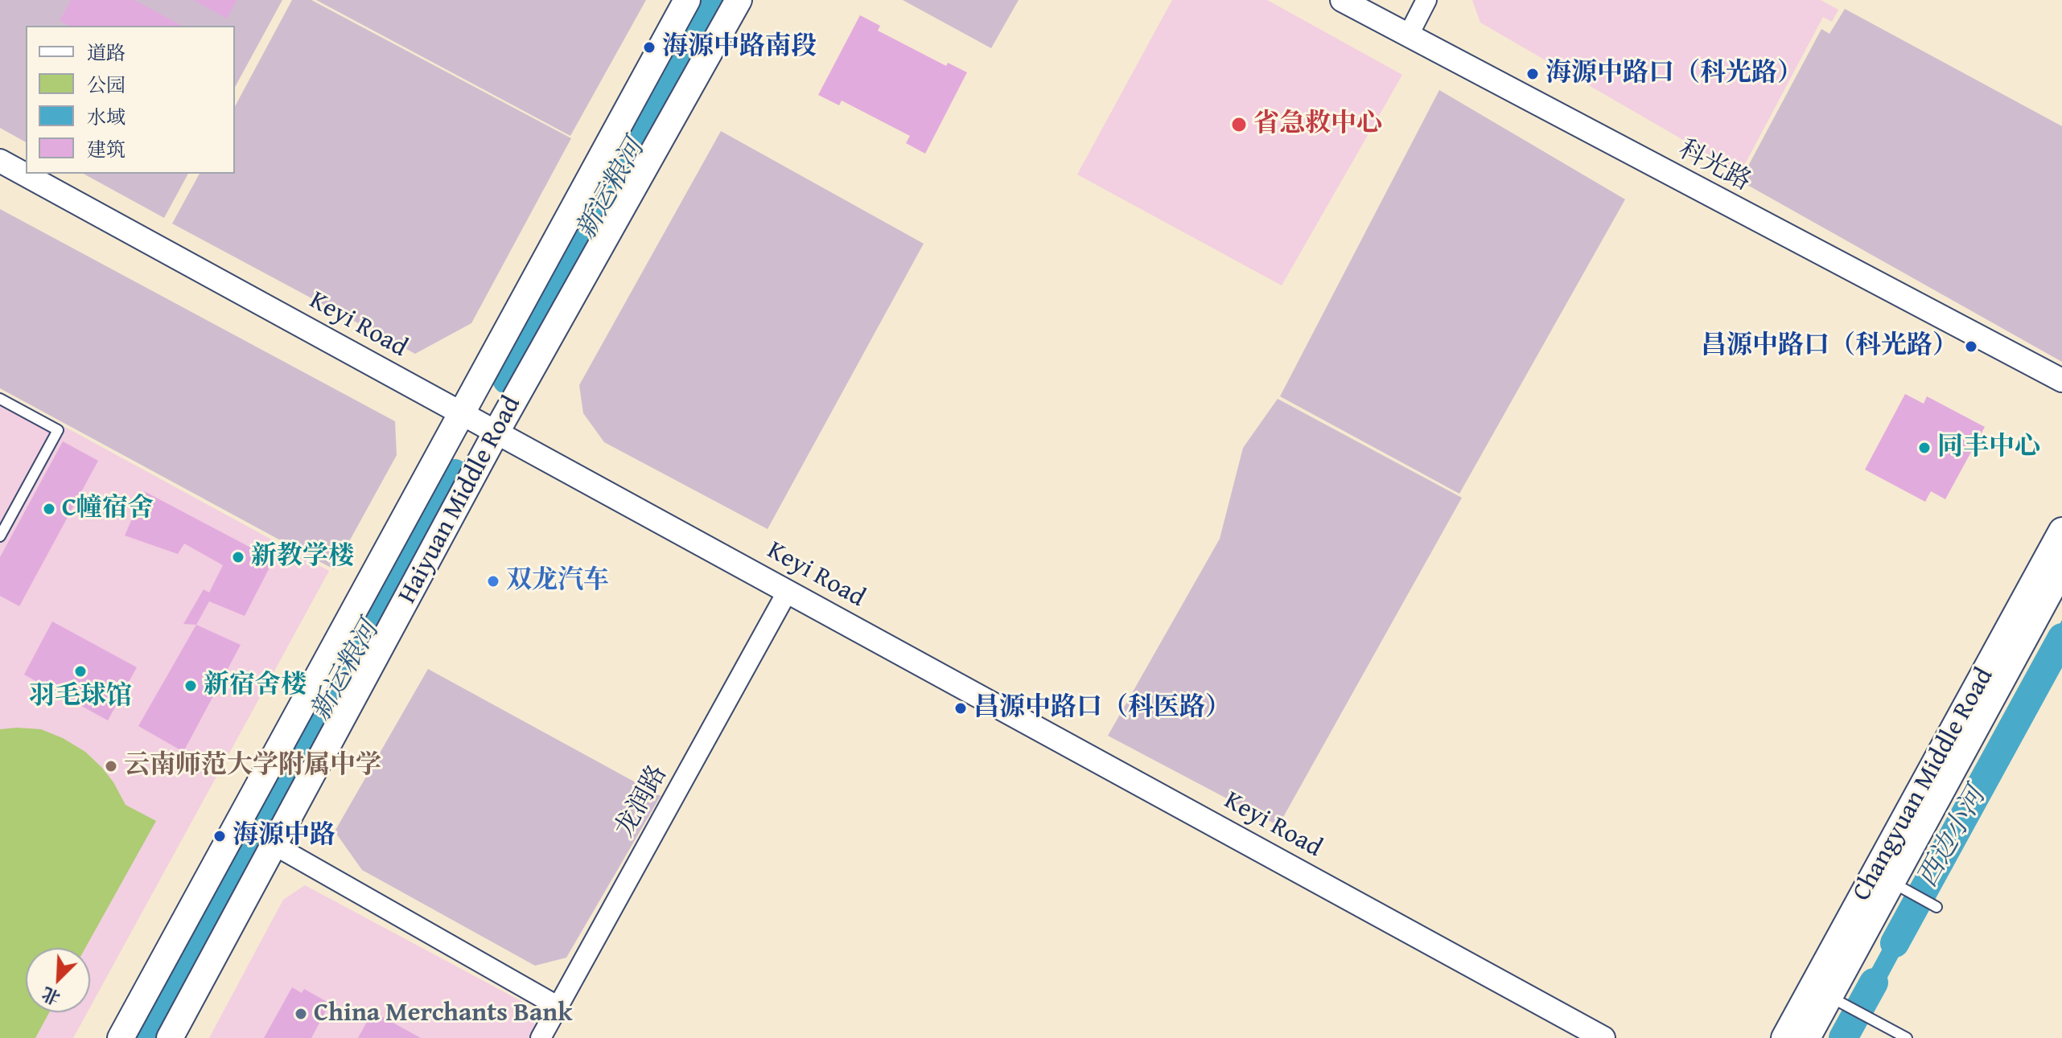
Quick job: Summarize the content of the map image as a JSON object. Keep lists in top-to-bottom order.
{
  "streets": {
    "main road": ["Haiyuan Middle Road", "Changyuan Middle Road"],
    "street": ["科光路", "Keyi Road", "龙润路"]
  },
  "crossings": [
    ["Keyi Road", "Haiyuan Middle Road"],
    ["Keyi Road", "龙润路"]
  ],
  "water": ["新运粮河", "西边小河"],
  "places": [
    "海源中路南段",
    "海源中路口（科光路）",
    "省急救中心",
    "昌源中路口（科光路）",
    "同丰中心",
    "C幢宿舍",
    "新教学楼",
    "双龙汽车",
    "羽毛球馆",
    "新宿舍楼",
    "昌源中路口（科医路）",
    "云南师范大学附属中学",
    "海源中路",
    "China Merchants Bank"
  ],
  "legend": [
    "道路",
    "公园",
    "水域",
    "建筑"
  ],
  "north": "bottom left"
}
